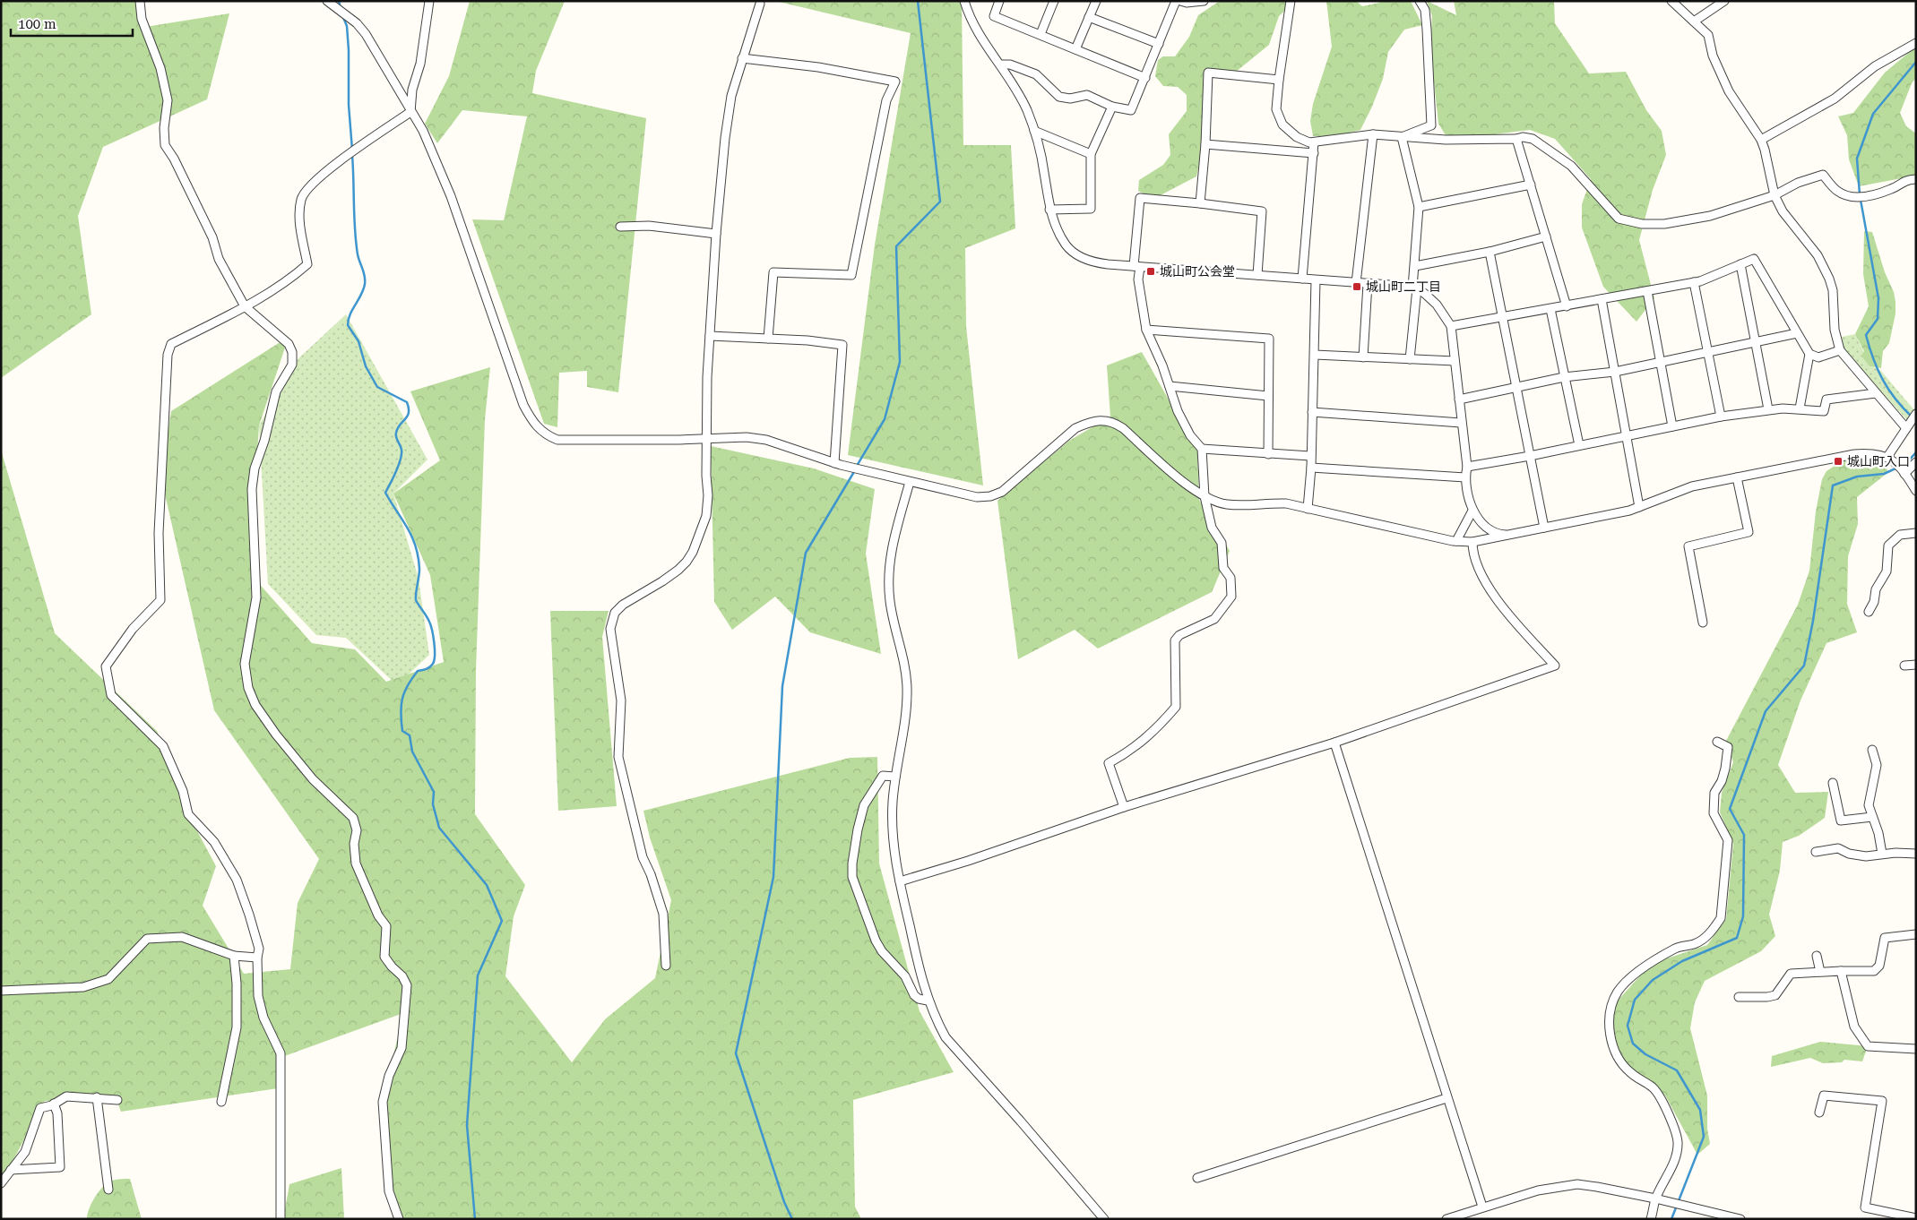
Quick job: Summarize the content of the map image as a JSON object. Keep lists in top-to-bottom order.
{
  "places": {
    "transit": ["城山町公会堂", "城山町二丁目", "城山町入口"]
  },
  "scale_bar": "100 m"
}
